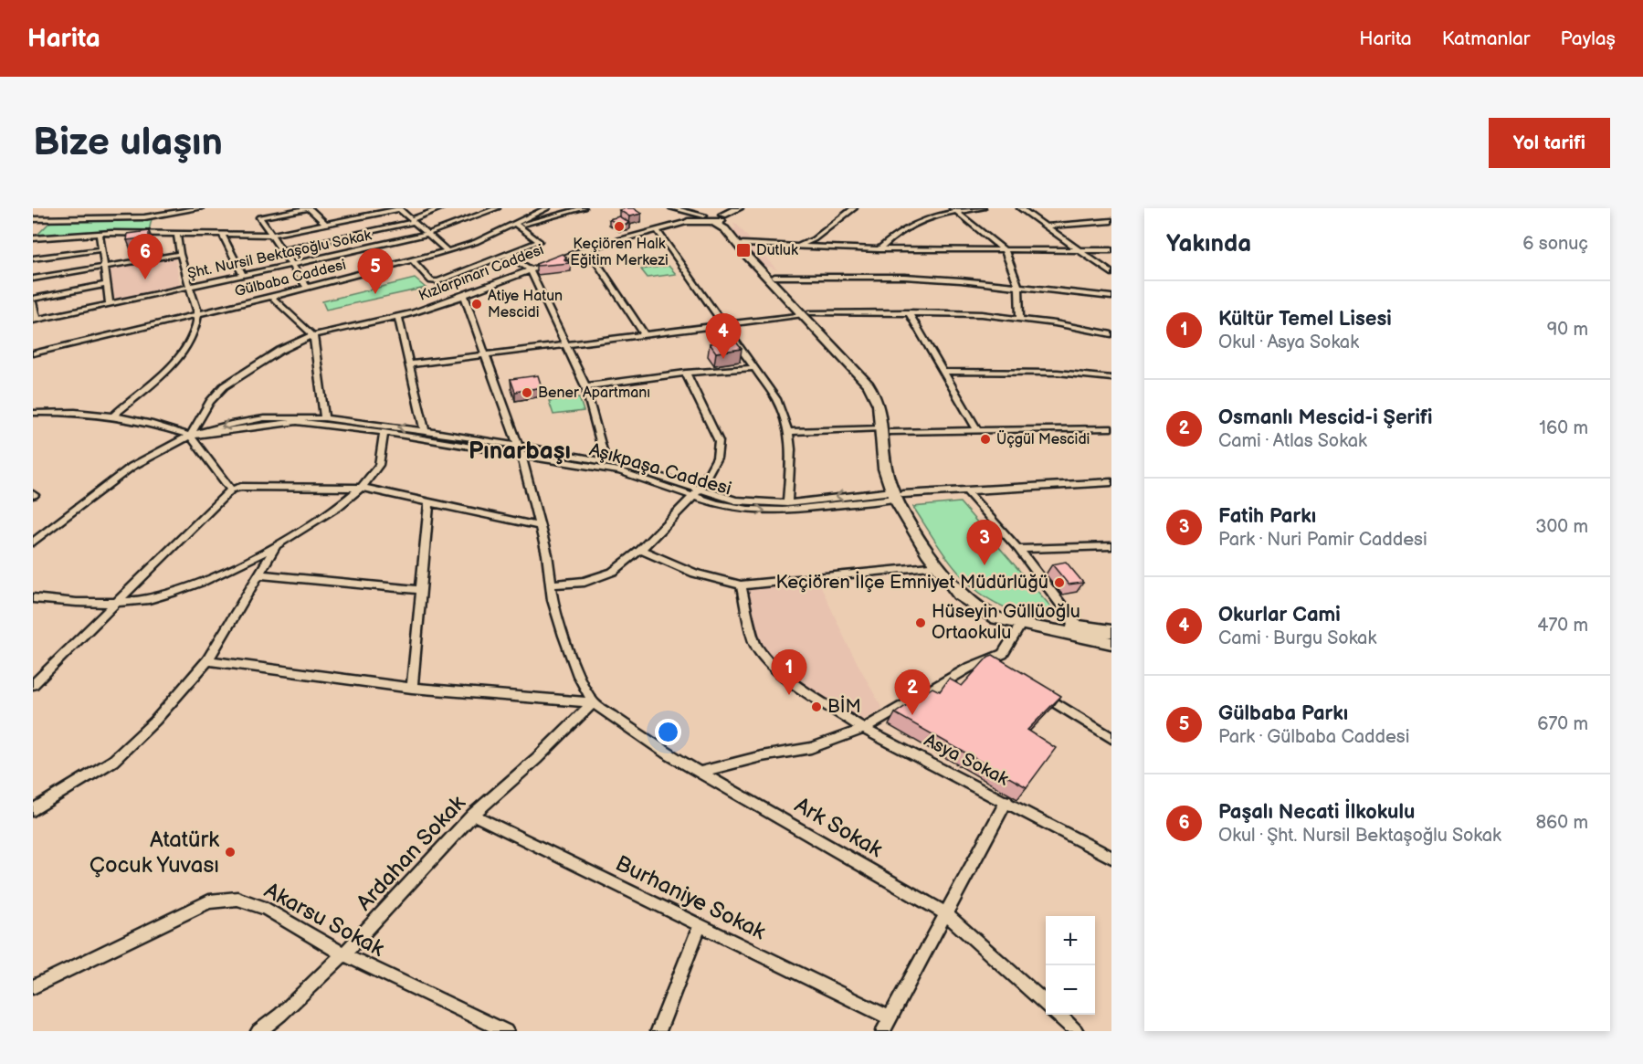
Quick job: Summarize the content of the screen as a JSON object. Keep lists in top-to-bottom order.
{
  "streets": {
    "street": [
      "Şht. Nursil Bektaşoğlu Sokak",
      "Kızlarpınarı Caddesi",
      "Gülbaba Caddesi",
      "Aşıkpaşa Caddesi",
      "Asya Sokak",
      "Ark Sokak",
      "Ardahan Sokak",
      "Burhaniye Sokak",
      "Akarsu Sokak"
    ]
  },
  "crossings": [
    ["Kızlarpınarı Caddesi", "Aşıkpaşa Caddesi"],
    ["Ark Sokak", "Ardahan Sokak"],
    ["Ardahan Sokak", "Burhaniye Sokak"],
    ["Ardahan Sokak", "Akarsu Sokak"]
  ],
  "districts": ["Pınarbaşı"],
  "places": {
    "other": [
      "Keçiören Halk Eğitim Merkezi",
      "Atiye Hatun Mescidi",
      "Bener Apartmanı",
      "Üçgül Mescidi",
      "Keçiören İlçe Emniyet Müdürlüğü",
      "Hüseyin Güllüoğlu Ortaokulu",
      "BİM",
      "Atatürk Çocuk Yuvası"
    ],
    "transit": ["Dutluk"]
  },
  "page": {
    "header": "Harita",
    "nav": ["Harita", "Katmanlar", "Paylaş"],
    "buttons": "Yol tarifi",
    "title": "Bize ulaşın",
    "heading": ["Yakında", "6 sonuç"],
    "pins": [
      "6",
      "5",
      "4",
      "3",
      "1",
      "2"
    ],
    "list": [
      {
        "mark": "1",
        "name": "Kültür Temel Lisesi",
        "note": "Okul · Asya Sokak",
        "value": "90 m"
      },
      {
        "mark": "2",
        "name": "Osmanlı Mescid-i Şerifi",
        "note": "Cami · Atlas Sokak",
        "value": "160 m"
      },
      {
        "mark": "3",
        "name": "Fatih Parkı",
        "note": "Park · Nuri Pamir Caddesi",
        "value": "300 m"
      },
      {
        "mark": "4",
        "name": "Okurlar Cami",
        "note": "Cami · Burgu Sokak",
        "value": "470 m"
      },
      {
        "mark": "5",
        "name": "Gülbaba Parkı",
        "note": "Park · Gülbaba Caddesi",
        "value": "670 m"
      },
      {
        "mark": "6",
        "name": "Paşalı Necati İlkokulu",
        "note": "Okul · Şht. Nursil Bektaşoğlu Sokak",
        "value": "860 m"
      }
    ],
    "map_buttons": ["+", "−"]
  }
}
